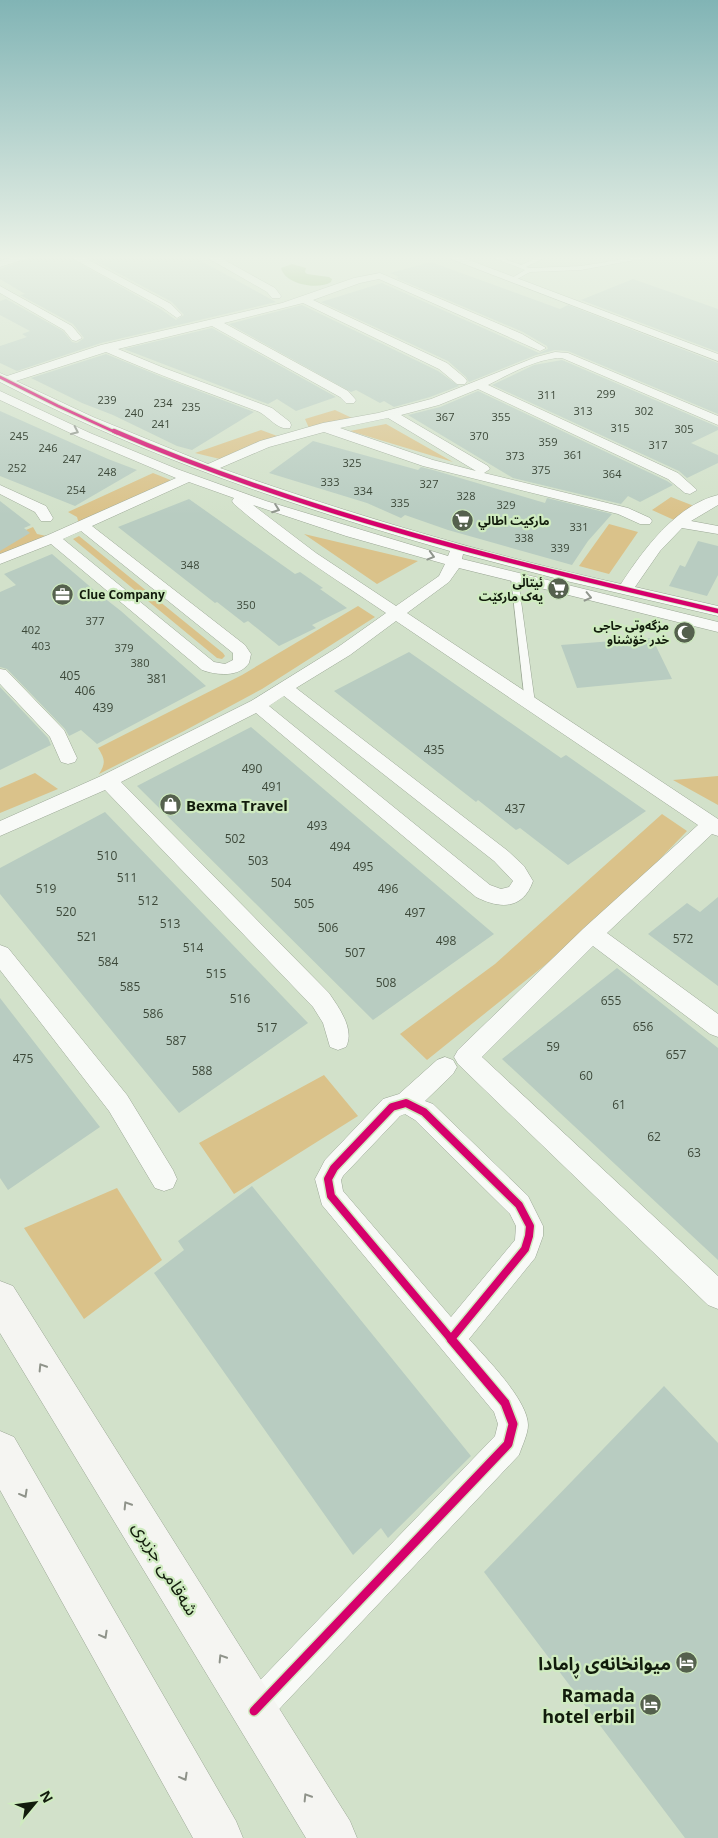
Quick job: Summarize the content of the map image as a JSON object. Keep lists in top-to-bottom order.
{
  "streets": {
    "street": ["شەقامی جزیری"]
  },
  "places": {
    "supermarket": ["ماركيت اطالي", "ئیتاڵی یەک مارکێت"],
    "office": ["Clue Company"],
    "mosque": ["مزگه‌وتی حاجی خدر خۆشناو"],
    "shop": ["Bexma Travel"],
    "hotel": ["میوانخانەی ڕامادا", "Ramada hotel erbil"]
  },
  "house_numbers": [
    "299",
    "311",
    "239",
    "234",
    "235",
    "313",
    "302",
    "240",
    "367",
    "355",
    "241",
    "315",
    "305",
    "245",
    "370",
    "359",
    "317",
    "246",
    "361",
    "373",
    "247",
    "325",
    "252",
    "375",
    "248",
    "364",
    "333",
    "327",
    "254",
    "334",
    "328",
    "335",
    "329",
    "331",
    "338",
    "339",
    "348",
    "350",
    "377",
    "402",
    "403",
    "379",
    "380",
    "405",
    "381",
    "406",
    "439",
    "435",
    "490",
    "491",
    "437",
    "493",
    "502",
    "494",
    "510",
    "503",
    "495",
    "511",
    "504",
    "519",
    "496",
    "512",
    "505",
    "520",
    "497",
    "513",
    "506",
    "521",
    "572",
    "498",
    "514",
    "507",
    "584",
    "515",
    "508",
    "585",
    "516",
    "655",
    "586",
    "656",
    "517",
    "587",
    "59",
    "657",
    "475",
    "588",
    "60",
    "61",
    "62",
    "63"
  ],
  "north": "top right"
}
